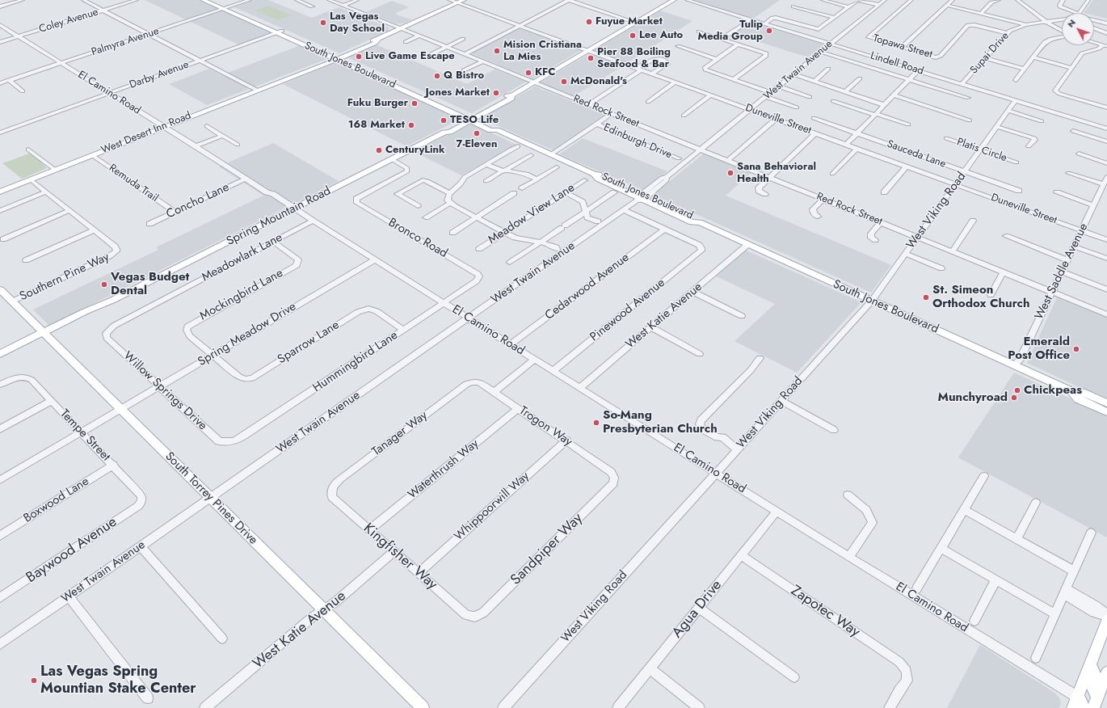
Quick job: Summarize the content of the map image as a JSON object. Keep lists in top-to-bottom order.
{
  "streets": {
    "main road": [
      "South Jones Boulevard",
      "West Desert Inn Road",
      "Spring Mountain Road",
      "South Torrey Pines Drive"
    ],
    "street": [
      "Coley Avenue",
      "Palmyra Avenue",
      "Topawa Street",
      "Supai Drive",
      "Lindell Road",
      "West Twain Avenue",
      "Darby Avenue",
      "El Camino Road",
      "Red Rock Street",
      "Duneville Street",
      "Edinburgh Drive",
      "Platis Circle",
      "Sauceda Lane",
      "Remuda Trail",
      "Concho Lane",
      "West Viking Road",
      "Meadow View Lane",
      "Bronco Road",
      "Meadowlark Lane",
      "West Saddle Avenue",
      "Southern Pine Way",
      "Cedarwood Avenue",
      "Mockingbird Lane",
      "Pinewood Avenue",
      "West Katie Avenue",
      "Spring Meadow Drive",
      "Sparrow Lane",
      "Hummingbird Lane",
      "Willow Springs Drive",
      "Trogon Way",
      "Tanager Way",
      "Tempe Street",
      "Waterthrush Way",
      "Boxwood Lane",
      "Whippoorwill Way",
      "Sandpiper Way",
      "Baywood Avenue",
      "Kingfisher Way",
      "Agua Drive",
      "Zapotec Way"
    ]
  },
  "crossings": [
    ["Coley Avenue", "El Camino Road"],
    ["Palmyra Avenue", "South Jones Boulevard"],
    ["Palmyra Avenue", "El Camino Road"],
    ["Topawa Street", "Supai Drive"],
    ["Supai Drive", "Lindell Road"],
    ["Lindell Road", "West Twain Avenue"],
    ["Lindell Road", "West Viking Road"],
    ["South Jones Boulevard", "West Twain Avenue"],
    ["South Jones Boulevard", "Darby Avenue"],
    ["South Jones Boulevard", "West Desert Inn Road"],
    ["South Jones Boulevard", "West Viking Road"],
    ["South Jones Boulevard", "Spring Mountain Road"],
    ["South Jones Boulevard", "West Saddle Avenue"],
    ["South Jones Boulevard", "West Katie Avenue"],
    ["West Twain Avenue", "El Camino Road"],
    ["West Twain Avenue", "Red Rock Street"],
    ["West Twain Avenue", "Duneville Street"],
    ["West Twain Avenue", "South Torrey Pines Drive"],
    ["Darby Avenue", "El Camino Road"],
    ["El Camino Road", "West Desert Inn Road"],
    ["El Camino Road", "Concho Lane"],
    ["El Camino Road", "West Viking Road"],
    ["El Camino Road", "Spring Mountain Road"],
    ["El Camino Road", "Meadowlark Lane"],
    ["El Camino Road", "Cedarwood Avenue"],
    ["El Camino Road", "Pinewood Avenue"],
    ["El Camino Road", "West Katie Avenue"],
    ["El Camino Road", "Spring Meadow Drive"],
    ["El Camino Road", "Hummingbird Lane"],
    ["El Camino Road", "Agua Drive"],
    ["Red Rock Street", "West Desert Inn Road"],
    ["Red Rock Street", "West Viking Road"],
    ["Red Rock Street", "Spring Mountain Road"],
    ["Red Rock Street", "West Saddle Avenue"],
    ["Duneville Street", "West Desert Inn Road"],
    ["Duneville Street", "West Viking Road"],
    ["Duneville Street", "Spring Mountain Road"],
    ["Duneville Street", "West Saddle Avenue"],
    ["West Desert Inn Road", "Remuda Trail"],
    ["Platis Circle", "West Viking Road"],
    ["Sauceda Lane", "West Viking Road"],
    ["Remuda Trail", "Concho Lane"],
    ["Spring Mountain Road", "Bronco Road"],
    ["Spring Mountain Road", "South Torrey Pines Drive"],
    ["Bronco Road", "Hummingbird Lane"],
    ["Meadowlark Lane", "Mockingbird Lane"],
    ["Meadowlark Lane", "Willow Springs Drive"],
    ["Southern Pine Way", "South Torrey Pines Drive"],
    ["Cedarwood Avenue", "Pinewood Avenue"],
    ["Mockingbird Lane", "Spring Meadow Drive"],
    ["Mockingbird Lane", "Sparrow Lane"],
    ["West Katie Avenue", "South Torrey Pines Drive"],
    ["West Katie Avenue", "Kingfisher Way"],
    ["Spring Meadow Drive", "Sparrow Lane"],
    ["Spring Meadow Drive", "Willow Springs Drive"],
    ["Spring Meadow Drive", "Tempe Street"],
    ["Spring Meadow Drive", "South Torrey Pines Drive"],
    ["Sparrow Lane", "Hummingbird Lane"],
    ["Hummingbird Lane", "Willow Springs Drive"],
    ["Trogon Way", "Tanager Way"],
    ["Trogon Way", "Waterthrush Way"],
    ["Trogon Way", "Whippoorwill Way"],
    ["Trogon Way", "Sandpiper Way"],
    ["Tanager Way", "Kingfisher Way"],
    ["Tempe Street", "Boxwood Lane"],
    ["Tempe Street", "Baywood Avenue"],
    ["Waterthrush Way", "Kingfisher Way"],
    ["Whippoorwill Way", "Kingfisher Way"],
    ["Sandpiper Way", "Kingfisher Way"],
    ["Agua Drive", "Zapotec Way"]
  ],
  "places": [
    "Fuyue Market",
    "Las Vegas Day School",
    "Tulip Media Group",
    "Lee Auto",
    "Mision Cristiana La Mies",
    "Live Game Escape",
    "Pier 88 Boiling Seafood & Bar",
    "KFC",
    "Q Bistro",
    "McDonald's",
    "Jones Market",
    "Fuku Burger",
    "TESO Life",
    "168 Market",
    "7-Eleven",
    "CenturyLink",
    "Sana Behavioral Health",
    "Vegas Budget Dental",
    "St. Simeon Orthodox Church",
    "Emerald Post Office",
    "Chickpeas",
    "Munchyroad",
    "So-Mang Presbyterian Church",
    "Las Vegas Spring Mountian Stake Center"
  ],
  "north": "top left"
}
